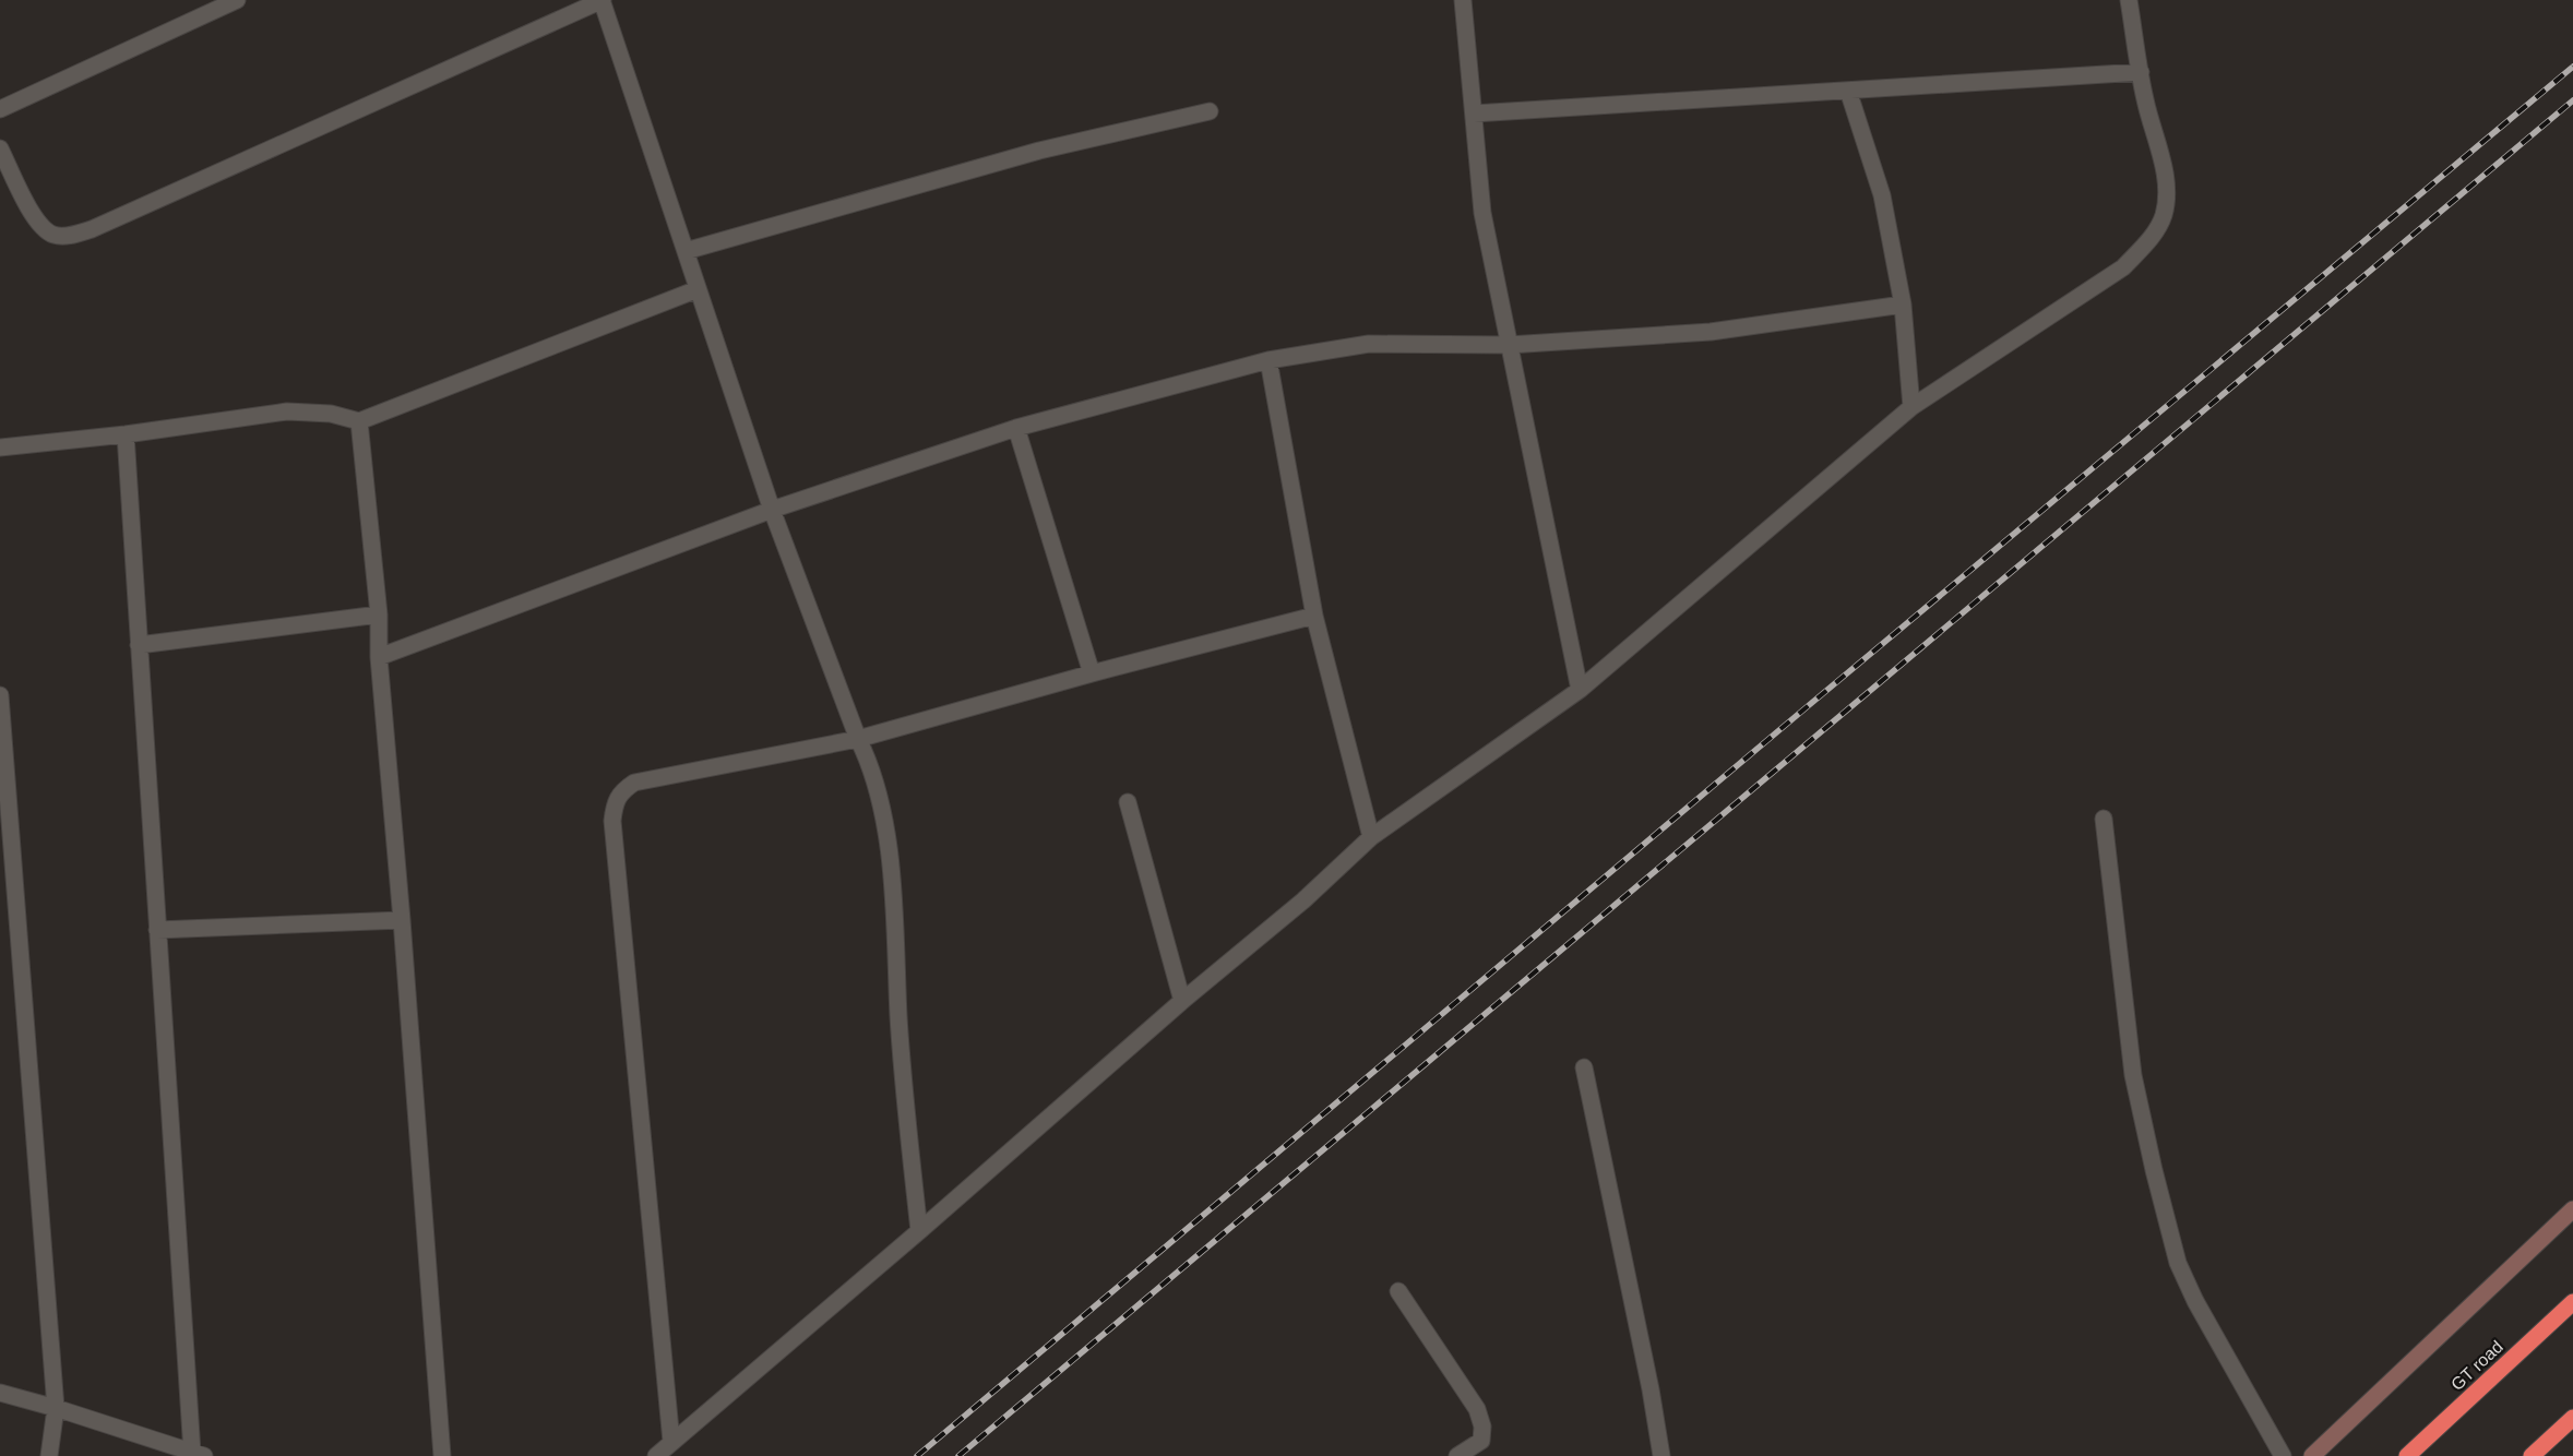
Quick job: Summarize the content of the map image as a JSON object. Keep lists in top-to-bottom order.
{
  "streets": {
    "highway": ["GT road"]
  }
}
